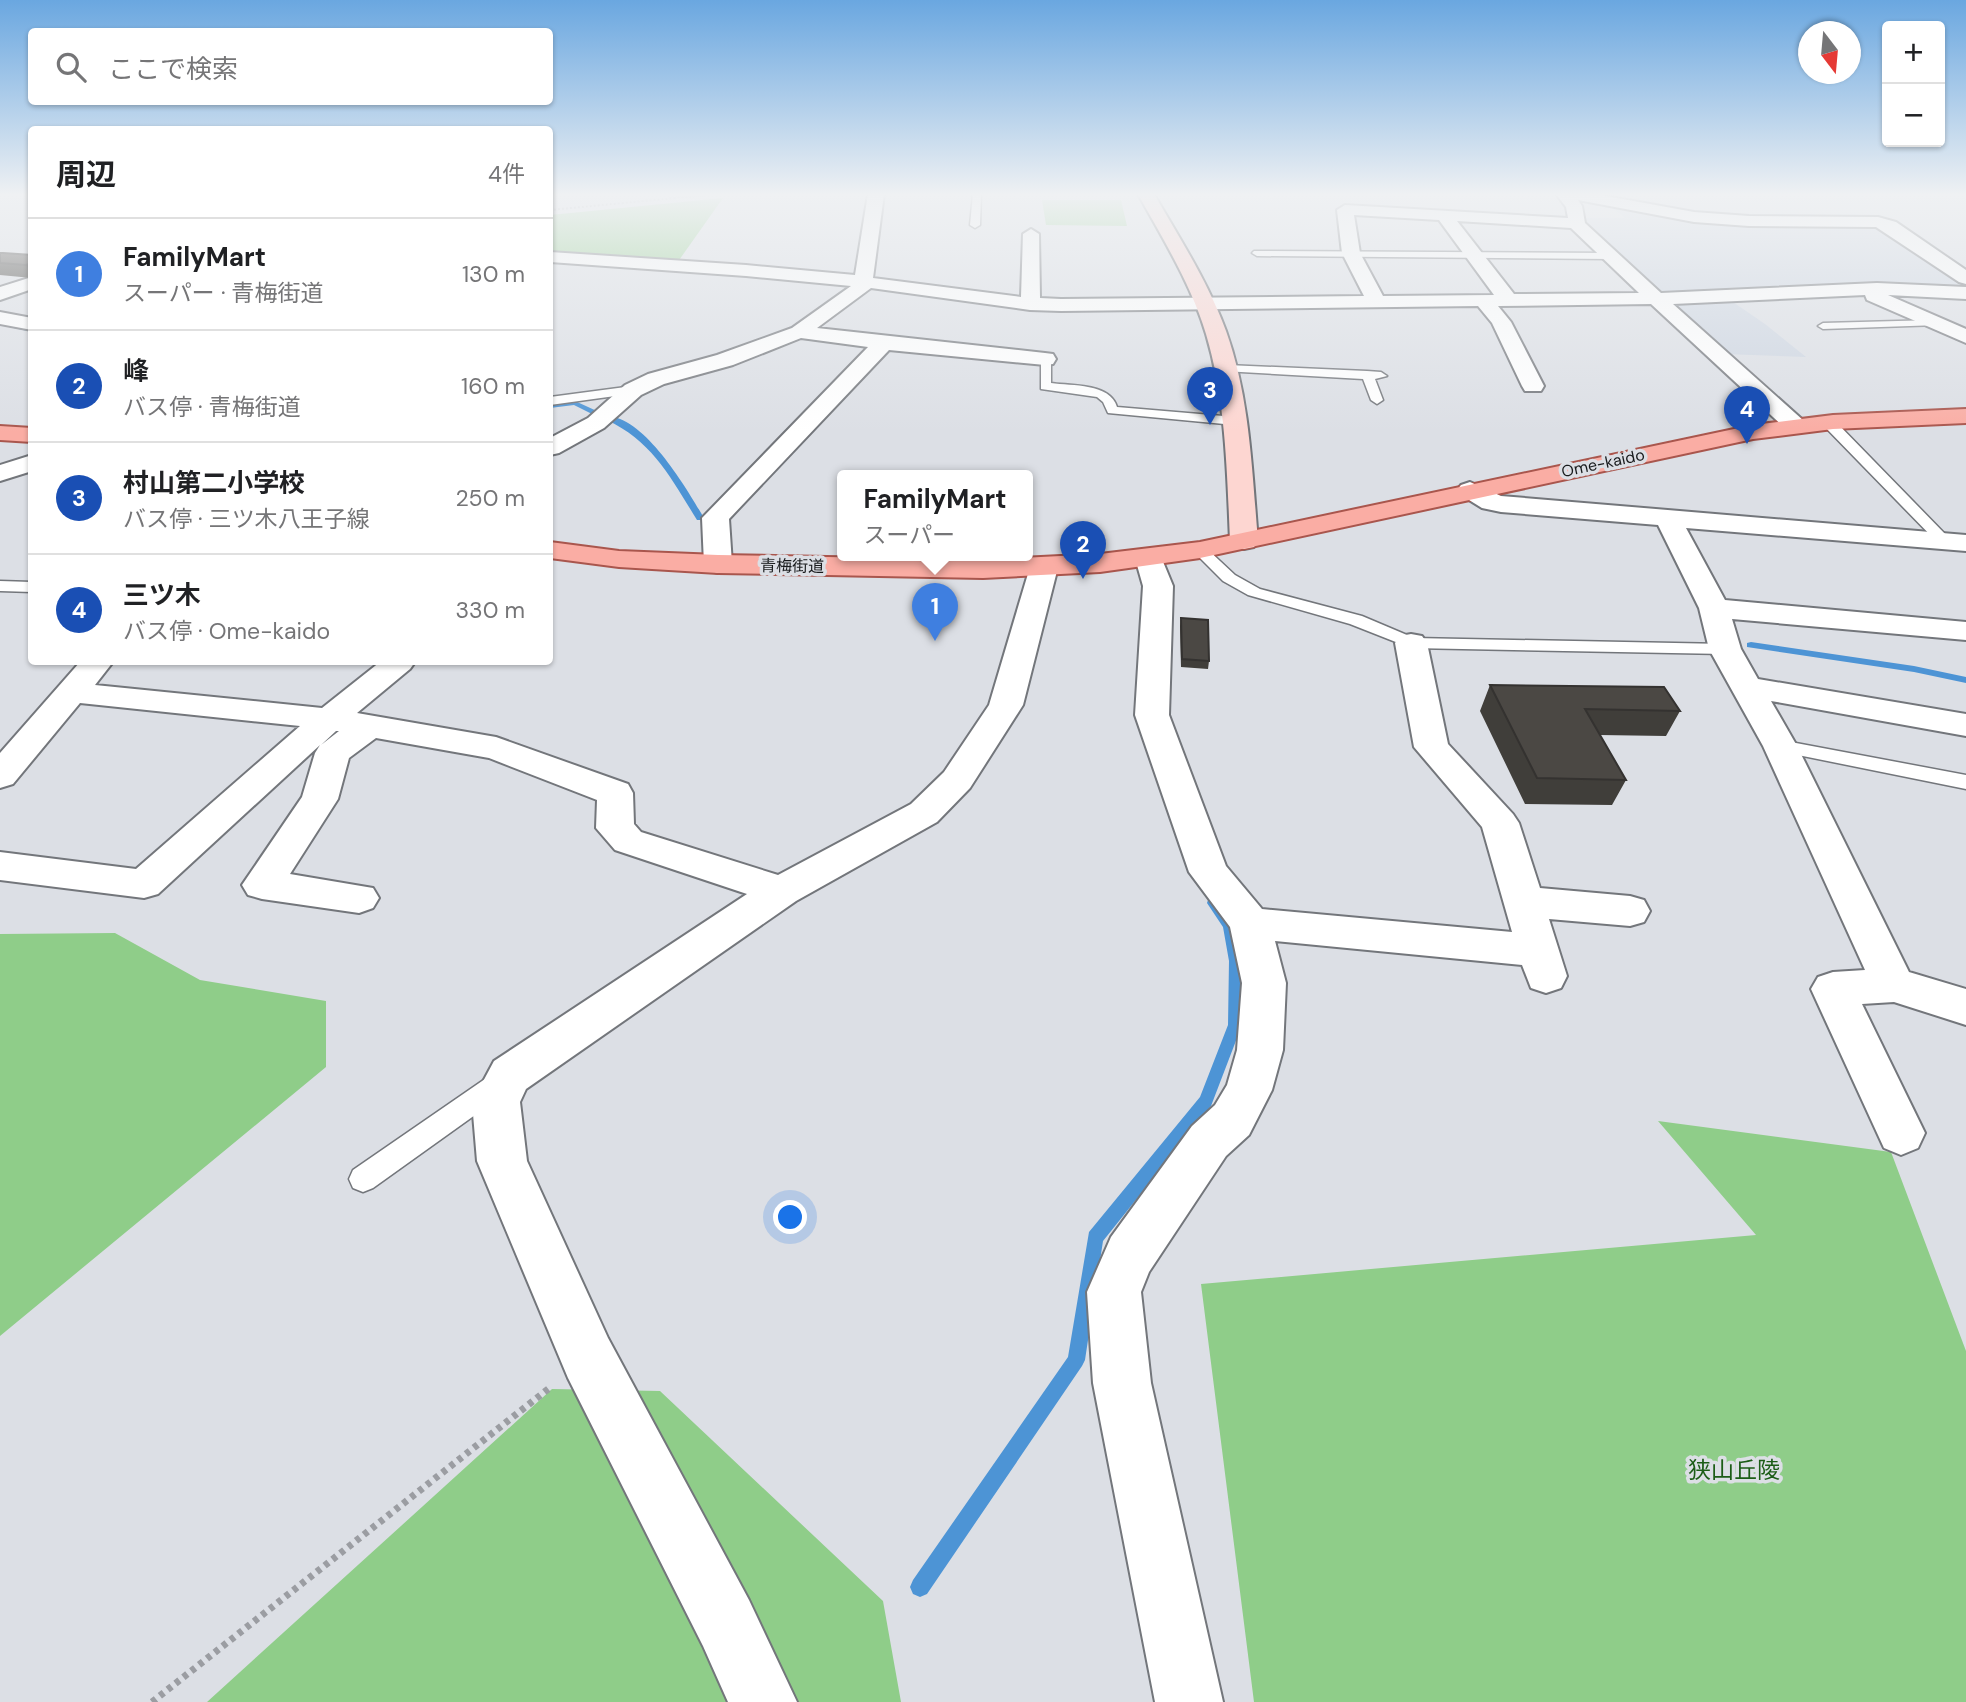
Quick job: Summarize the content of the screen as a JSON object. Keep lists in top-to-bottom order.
{
  "streets": {
    "main road": ["Ome-kaido", "青梅街道"]
  },
  "crossings": [
    ["Ome-kaido", "青梅街道"]
  ],
  "parks": ["狭山丘陵"],
  "north": "bottom",
  "page": {
    "map_buttons": ["+", "−"],
    "search": "ここで検索",
    "heading": ["周辺", "4件"],
    "list": [
      {
        "mark": "1",
        "name": "FamilyMart",
        "note": "スーパー · 青梅街道",
        "value": "130 m"
      },
      {
        "mark": "2",
        "name": "峰",
        "note": "バス停 · 青梅街道",
        "value": "160 m"
      },
      {
        "mark": "3",
        "name": "村山第二小学校",
        "note": "バス停 · 三ツ木八王子線",
        "value": "250 m"
      },
      {
        "mark": "4",
        "name": "三ツ木",
        "note": "バス停 · Ome-kaido",
        "value": "330 m"
      }
    ],
    "pins": [
      "3",
      "4",
      "2",
      "1"
    ],
    "popup": ["FamilyMart", "スーパー"]
  }
}
